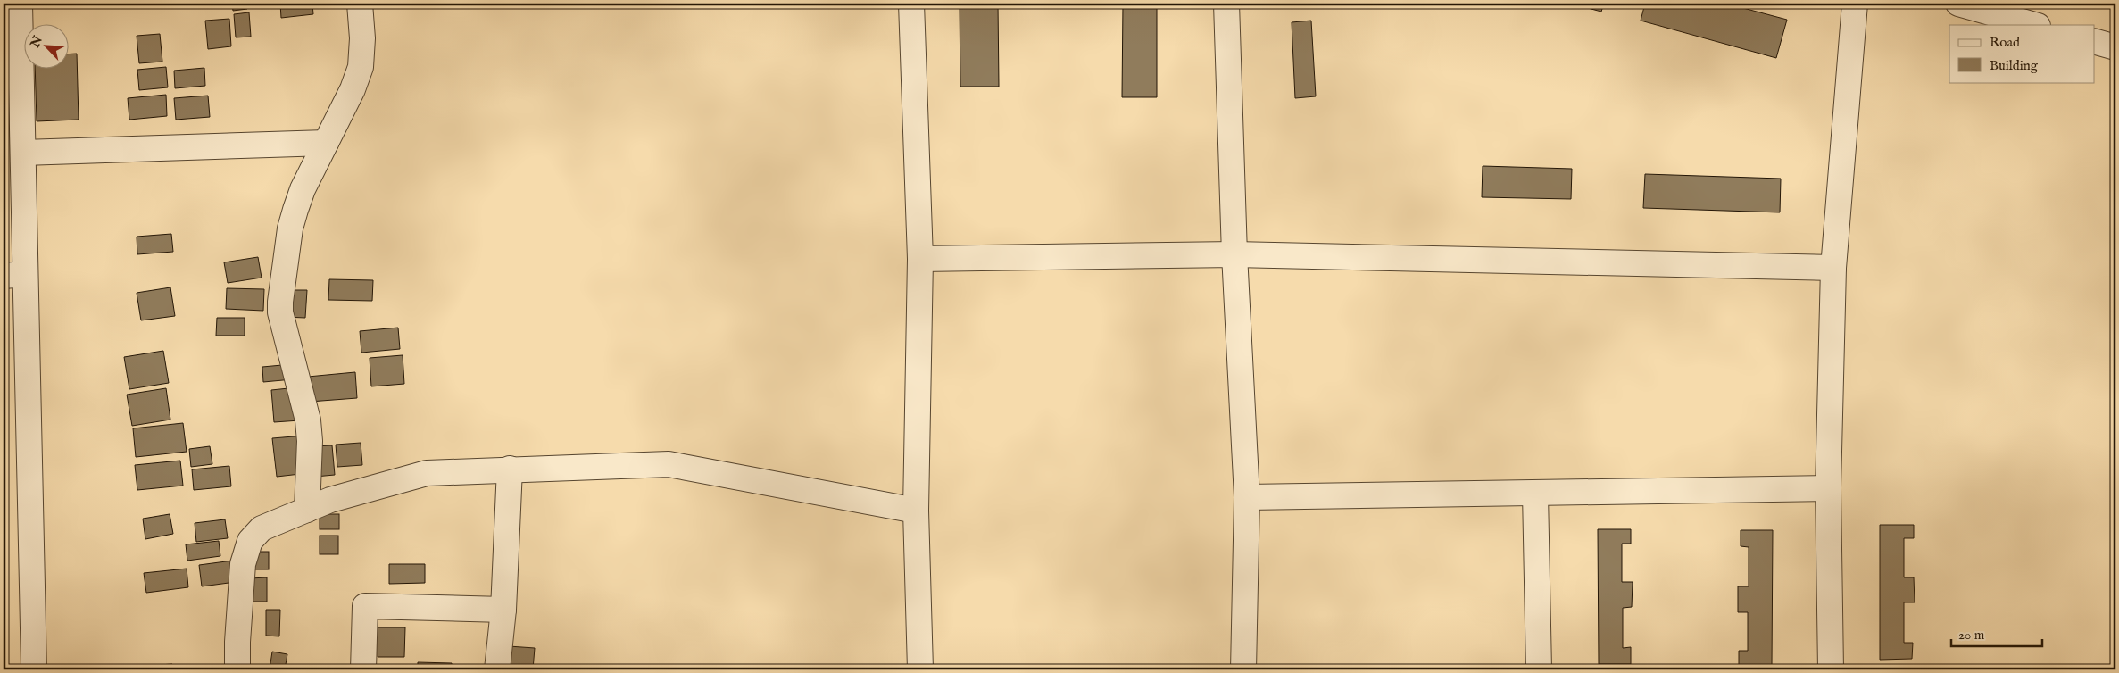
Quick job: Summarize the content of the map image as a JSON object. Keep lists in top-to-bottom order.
{
  "legend": ["Road", "Building"],
  "scale_bar": "20 m",
  "north": "top left"
}
